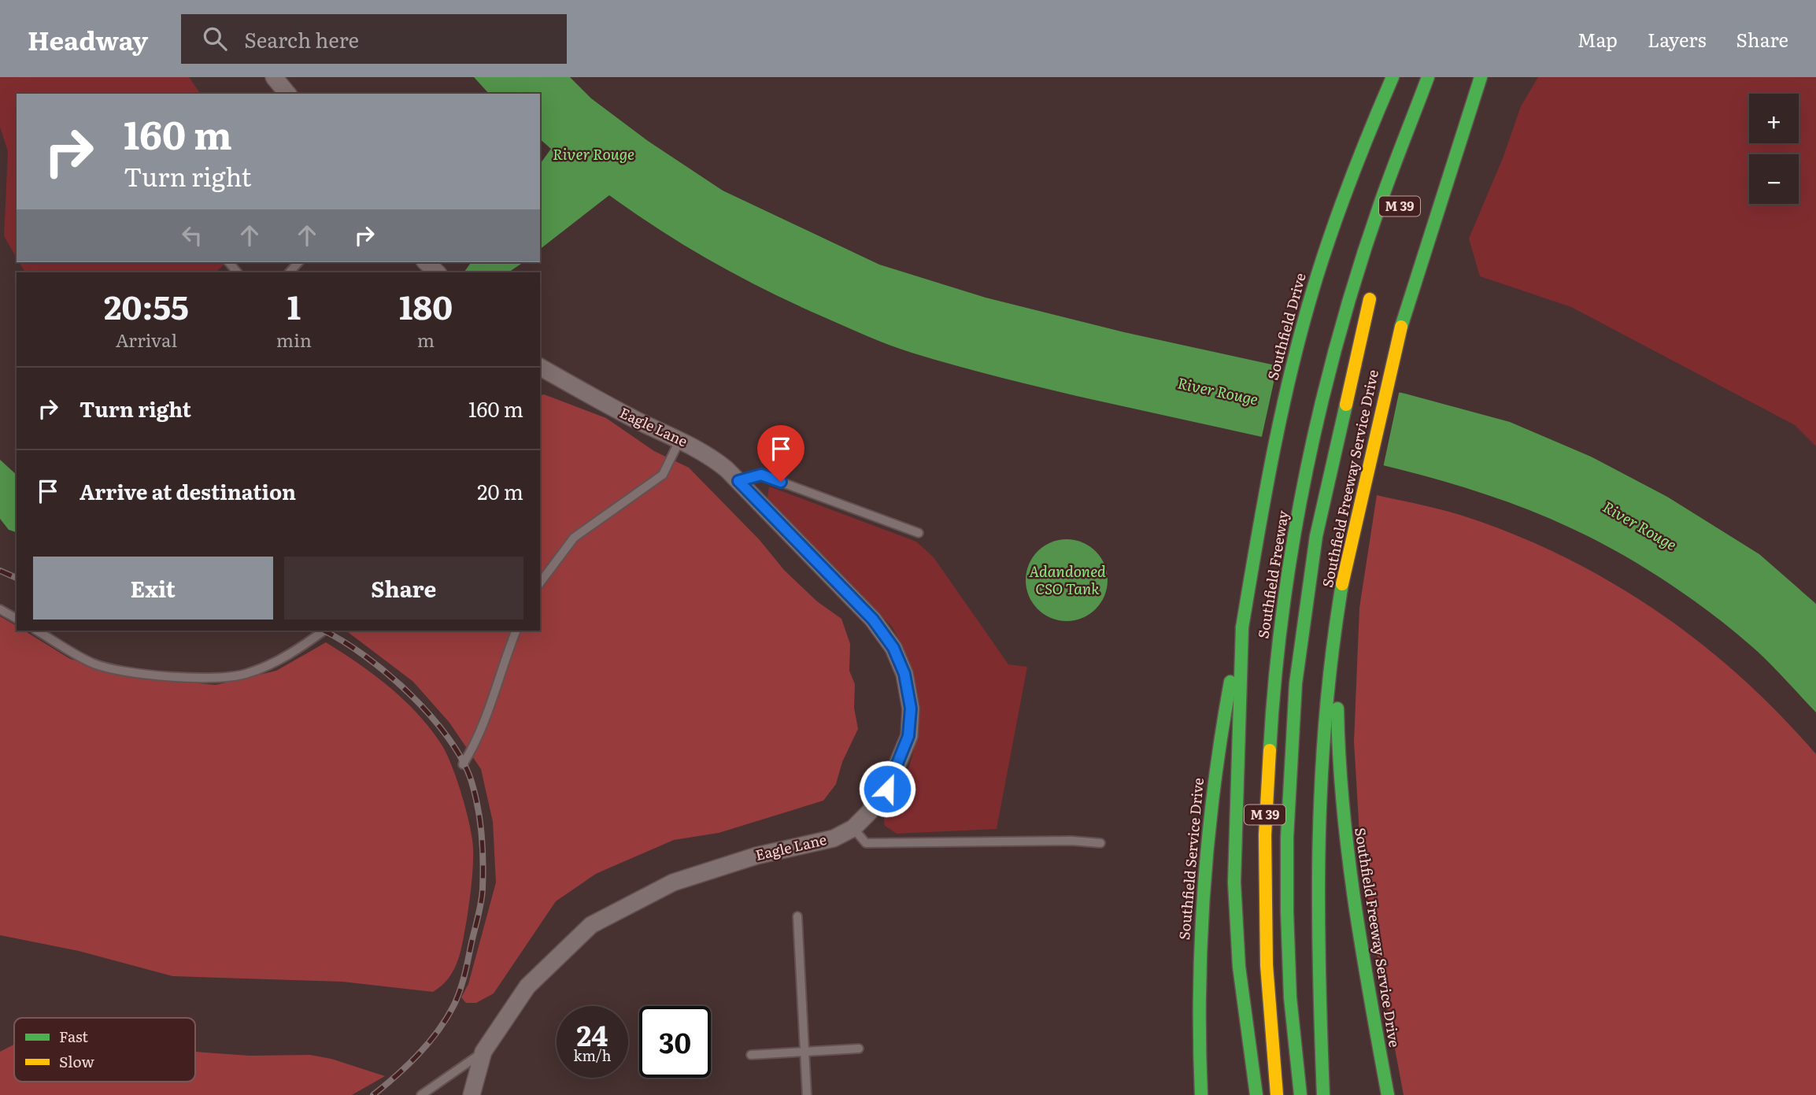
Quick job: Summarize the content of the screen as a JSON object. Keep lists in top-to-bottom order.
{
  "streets": {
    "main road": [
      "M 39",
      "Southfield Drive",
      "Southfield Freeway Service Drive",
      "Southfield Freeway",
      "Southfield Service Drive"
    ],
    "street": ["Eagle Lane"]
  },
  "crossings": [
    ["Southfield Drive", "Southfield Service Drive"]
  ],
  "water": ["River Rouge", "Adandoned CSO Tank"],
  "legend": ["Fast", "Slow"],
  "page": {
    "header": "Headway",
    "search": "Search here",
    "nav": ["Map", "Layers", "Share"],
    "map_buttons": ["+", "−"],
    "turn": ["160 m", "Turn right"],
    "eta": [
      "20:55",
      "Arrival",
      "1",
      "min",
      "180",
      "m"
    ],
    "list": [
      {
        "name": "Turn right",
        "value": "160 m"
      },
      {
        "name": "Arrive at destination",
        "value": "20 m"
      }
    ],
    "buttons": ["Exit", "Share"],
    "speed": "24 km/h",
    "limit": "30"
  }
}
